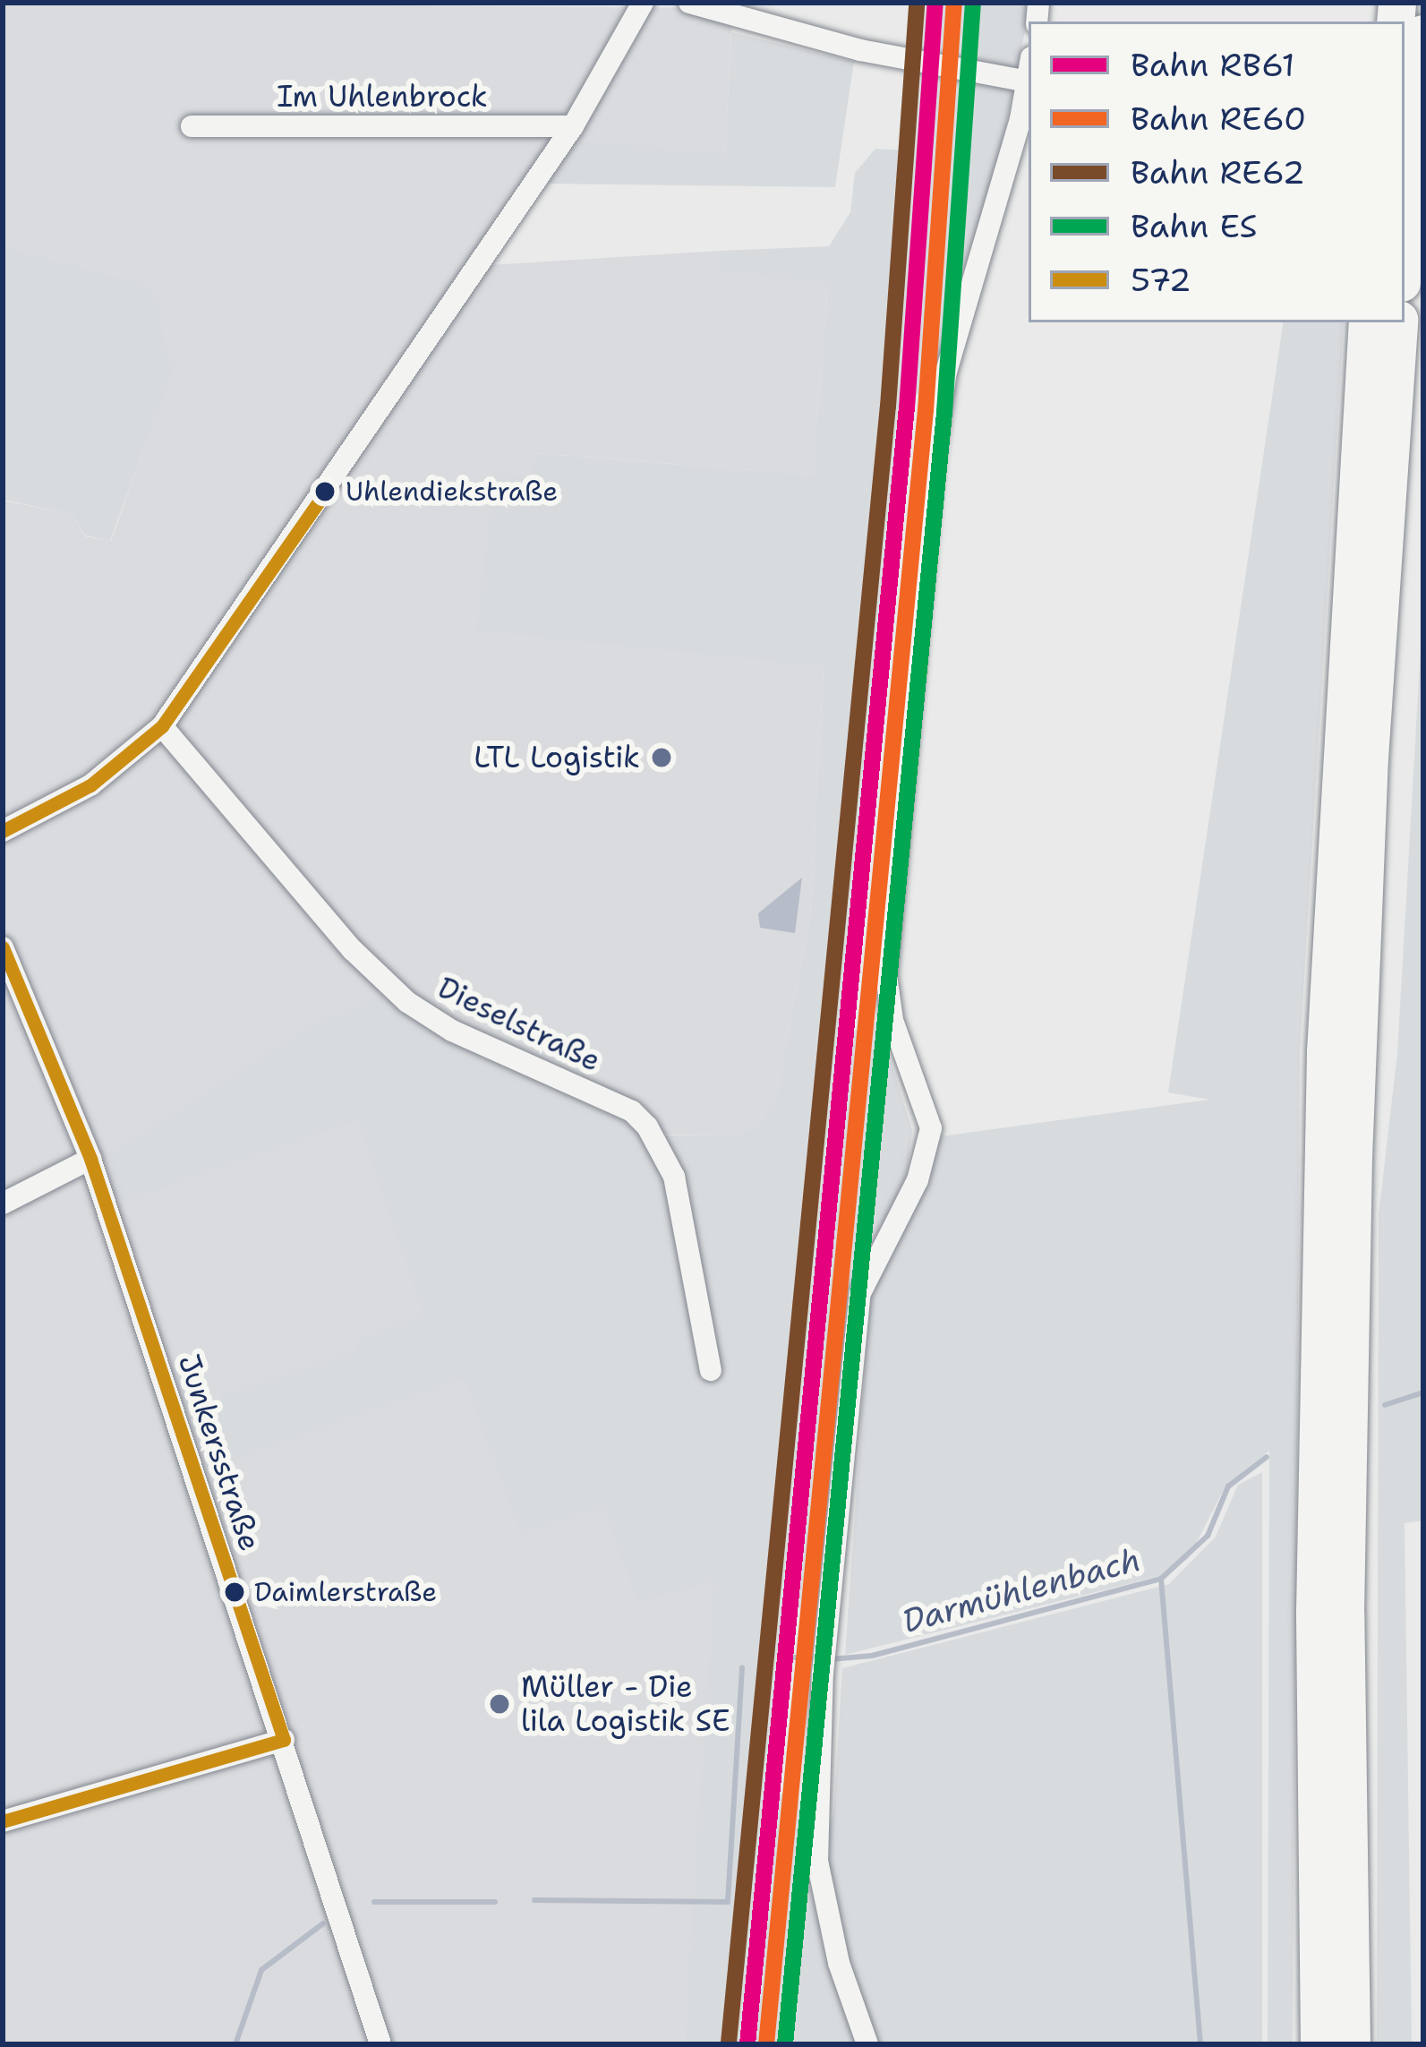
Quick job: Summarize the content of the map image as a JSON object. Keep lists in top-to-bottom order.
{
  "streets": {
    "street": ["Im Uhlenbrock", "Dieselstraße", "Junkersstraße"]
  },
  "water": ["Darmühlenbach"],
  "places": [
    "Uhlendiekstraße",
    "LTL Logistik",
    "Daimlerstraße",
    "Müller - Die lila Logistik SE"
  ],
  "lines": [
    "rail line RB61",
    "rail line RE62",
    "rail line RE60",
    "rail line ES",
    "transit line 572"
  ],
  "legend": [
    "Bahn RB61",
    "Bahn RE60",
    "Bahn RE62",
    "Bahn ES",
    "572"
  ]
}
